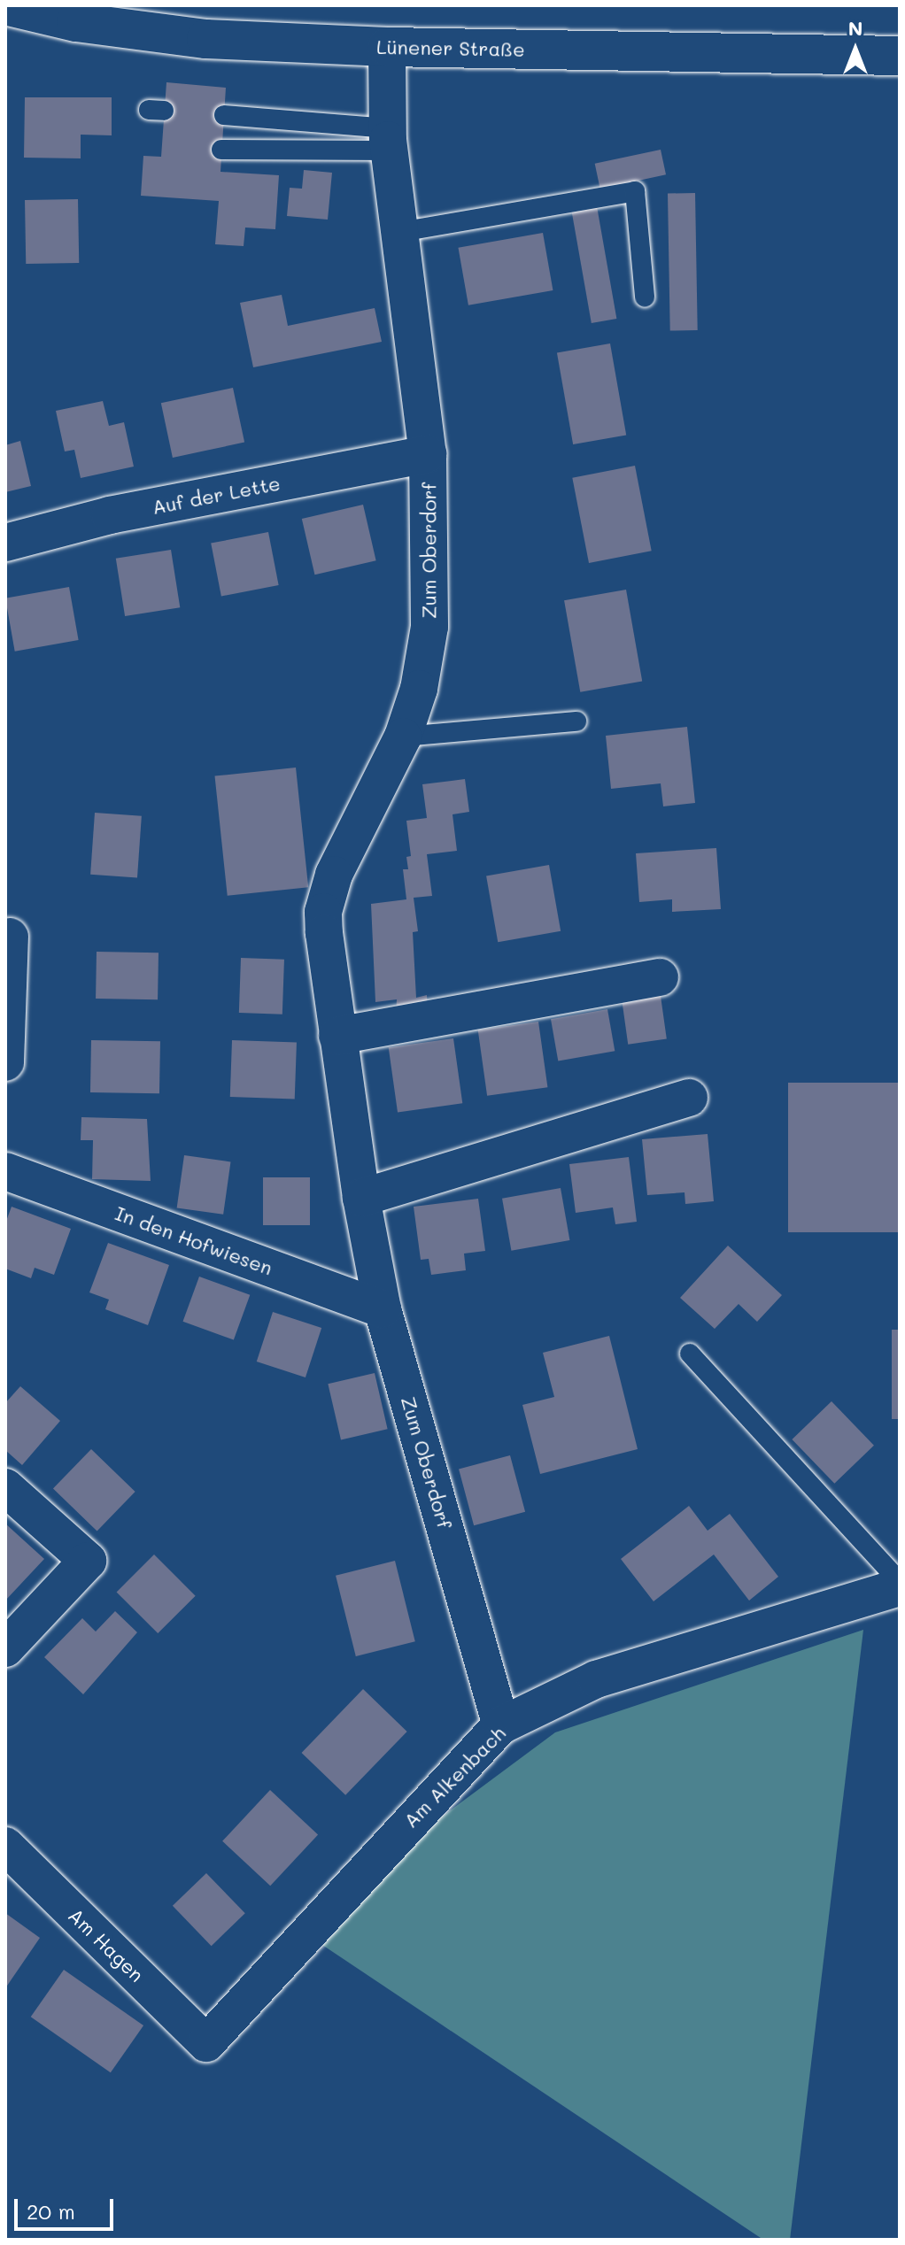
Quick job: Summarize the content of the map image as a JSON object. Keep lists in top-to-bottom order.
{
  "streets": {
    "main road": ["Lünener Straße"],
    "street": [
      "Auf der Lette",
      "Zum Oberdorf",
      "In den Hofwiesen",
      "Am Alkenbach",
      "Am Hagen"
    ]
  },
  "crossings": [
    ["Lünener Straße", "Zum Oberdorf"],
    ["Auf der Lette", "Zum Oberdorf"],
    ["Zum Oberdorf", "In den Hofwiesen"],
    ["Zum Oberdorf", "Am Alkenbach"],
    ["Am Alkenbach", "Am Hagen"]
  ],
  "scale_bar": "20 m",
  "north": "top"
}
